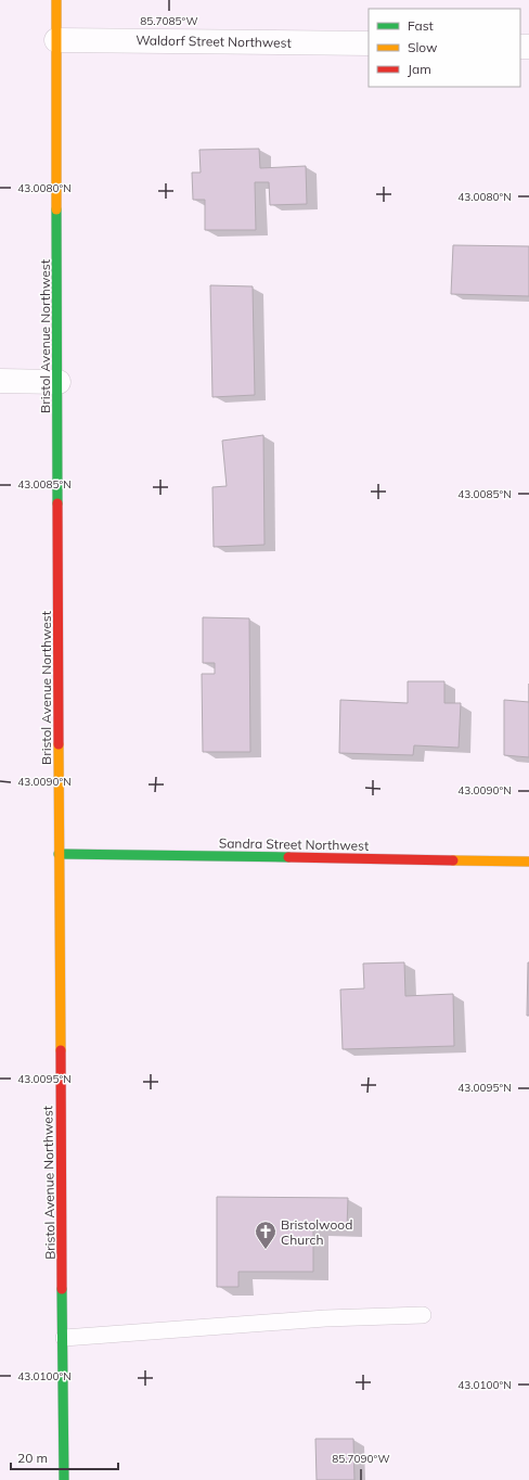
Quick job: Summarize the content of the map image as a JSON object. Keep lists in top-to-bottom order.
{
  "streets": {
    "street": ["Waldorf Street Northwest", "Bristol Avenue Northwest", "Sandra Street Northwest"]
  },
  "crossings": [
    ["Waldorf Street Northwest", "Bristol Avenue Northwest"],
    ["Bristol Avenue Northwest", "Sandra Street Northwest"]
  ],
  "places": {
    "church": ["Bristolwood Church"]
  },
  "legend": ["Fast", "Slow", "Jam"],
  "scale_bar": "20 m",
  "coordinates": [
    "85.7085°W",
    "43.0080°N",
    "43.0085°N",
    "43.0090°N",
    "43.0095°N",
    "43.0100°N",
    "85.7090°W"
  ]
}
